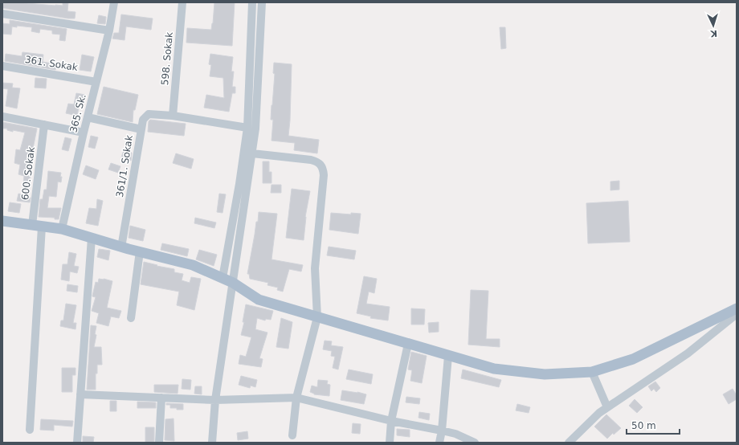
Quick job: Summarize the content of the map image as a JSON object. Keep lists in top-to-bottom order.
{
  "streets": {
    "street": [
      "598. Sokak",
      "361. Sokak",
      "365. Sk.",
      "361/1. Sokak",
      "600. Sokak"
    ]
  },
  "crossings": [
    ["598. Sokak", "361/1. Sokak"],
    ["361. Sokak", "365. Sk."]
  ],
  "scale_bar": "50 m",
  "north": "bottom"
}
